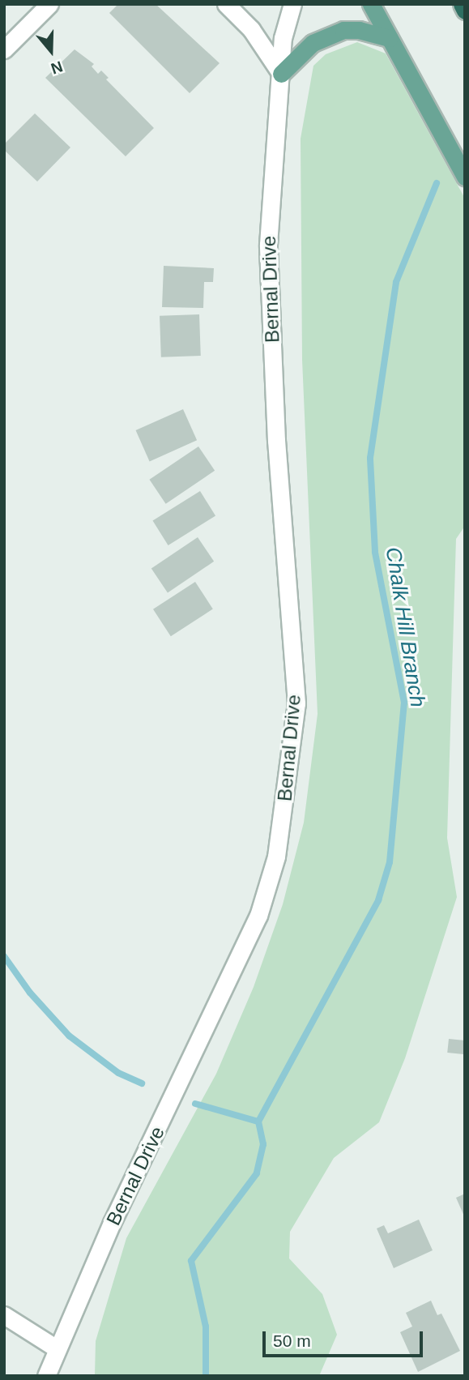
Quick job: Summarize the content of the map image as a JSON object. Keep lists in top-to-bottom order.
{
  "streets": {
    "street": ["Bernal Drive"]
  },
  "water": ["Chalk Hill Branch"],
  "scale_bar": "50 m",
  "north": "bottom"
}
